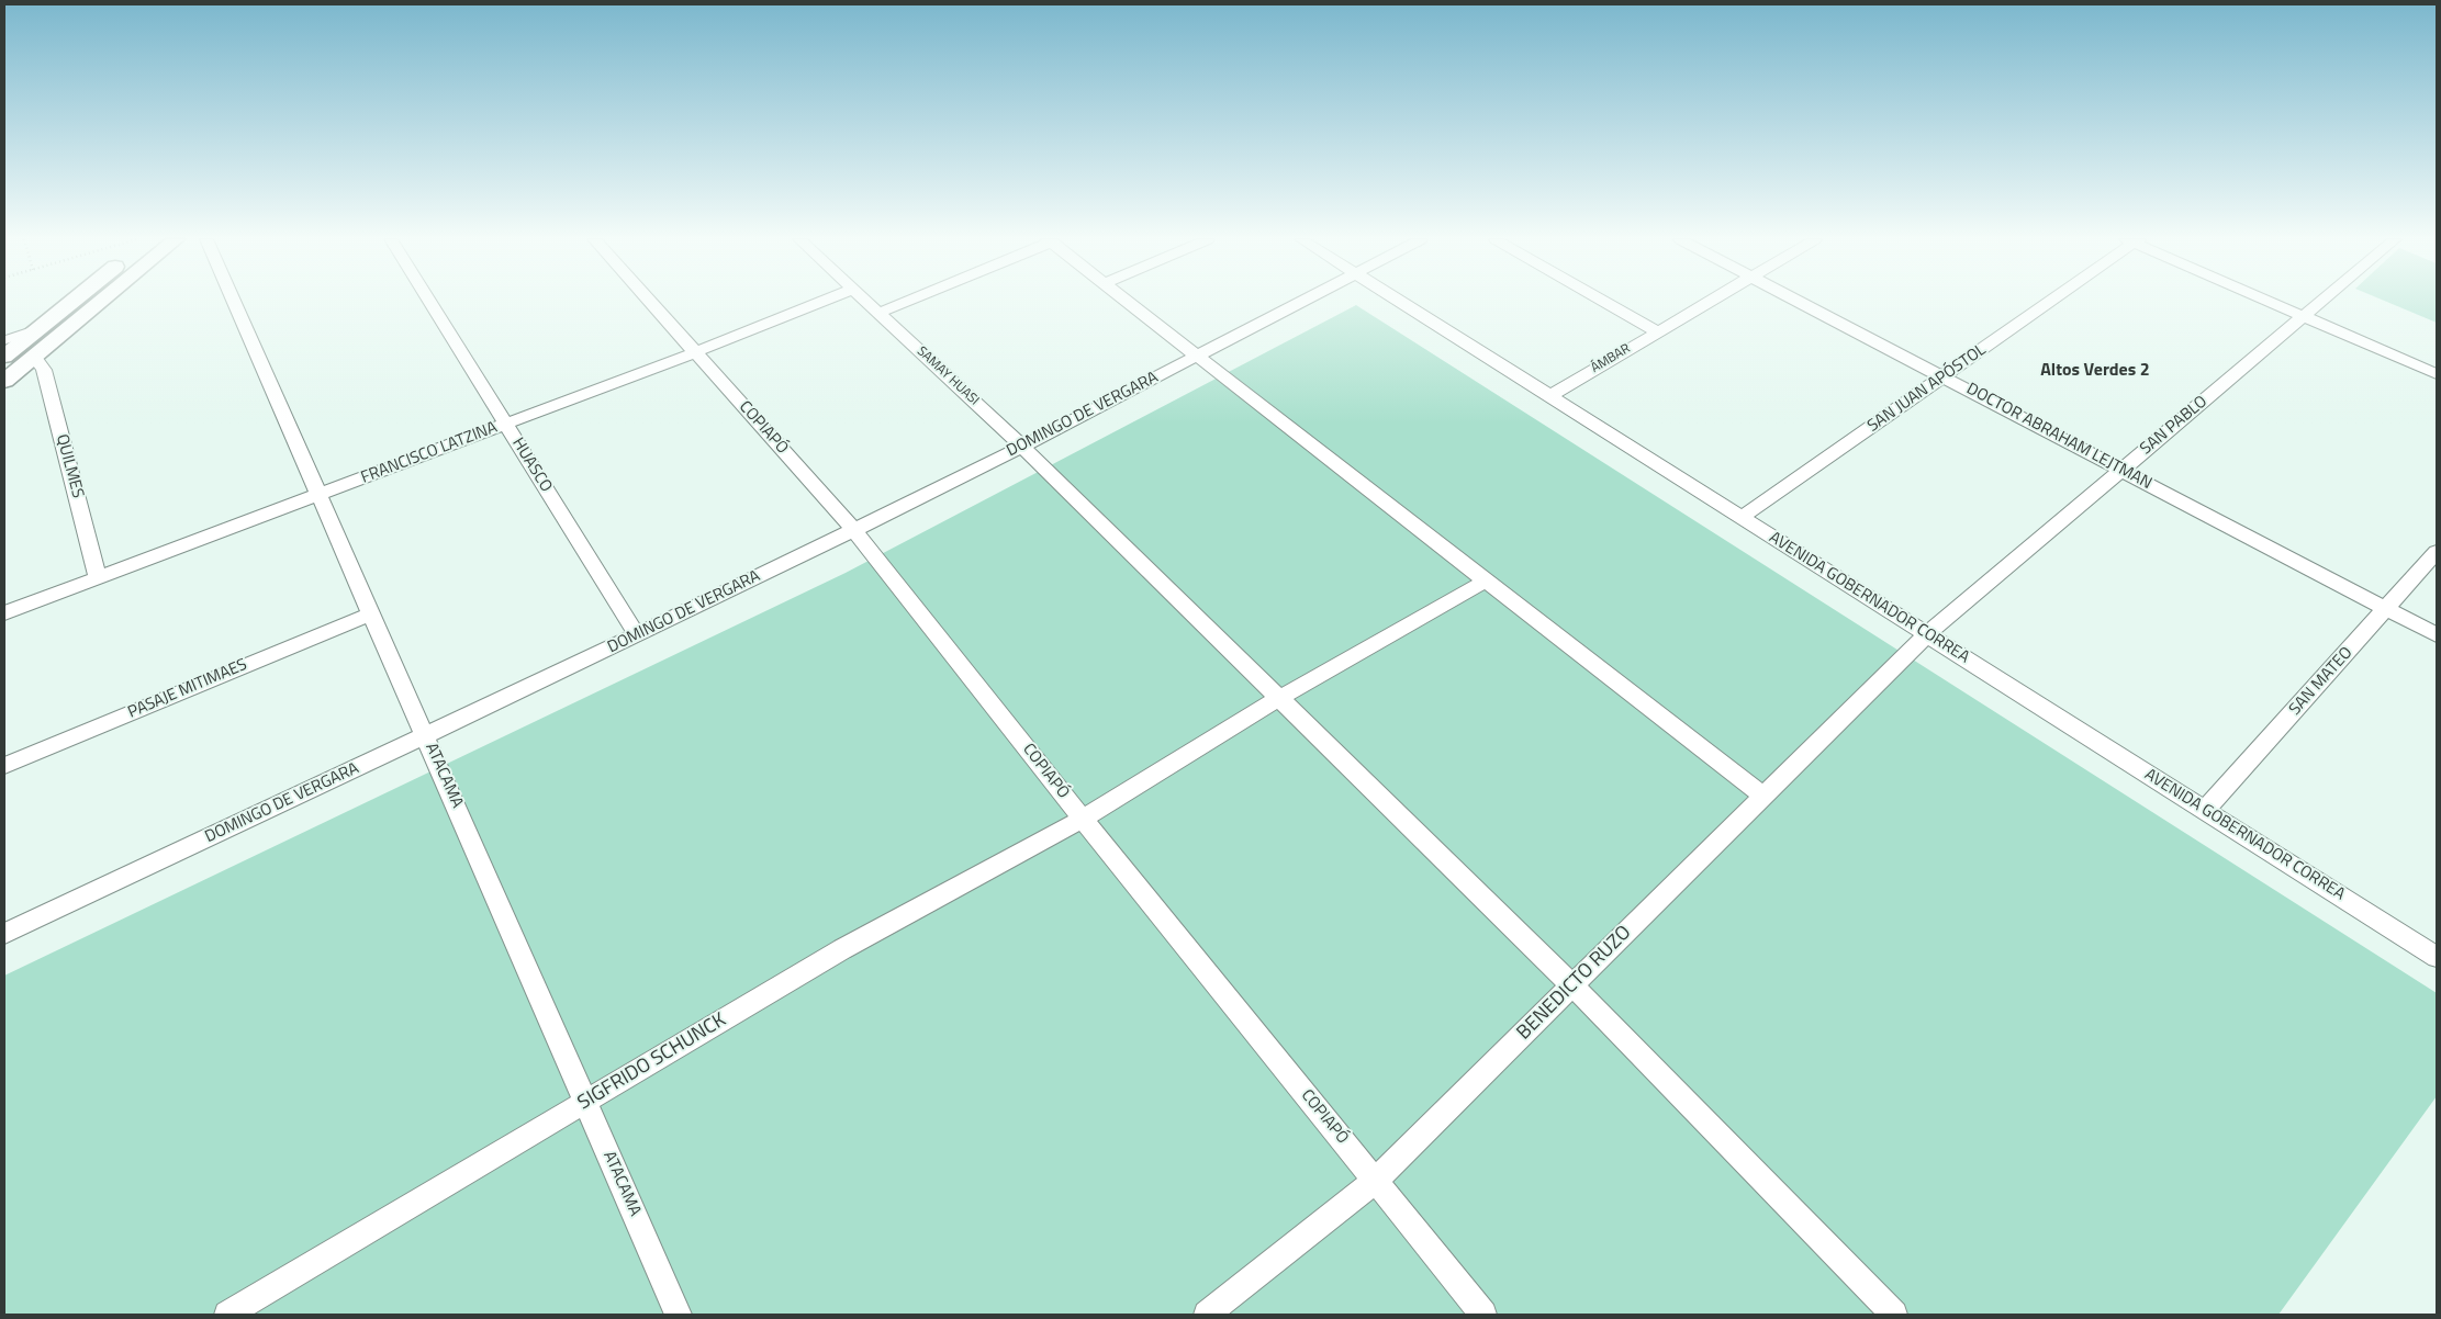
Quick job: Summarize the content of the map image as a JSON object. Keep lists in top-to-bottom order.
{
  "streets": {
    "street": [
      "ÁMBAR",
      "SAMAY HUASI",
      "SAN JUAN APÓSTOL",
      "DOMINGO DE VERGARA",
      "SAN PABLO",
      "COPIAPÓ",
      "DOCTOR ABRAHAM LEJTMAN",
      "FRANCISCO LATZINA",
      "HUASCO",
      "QUILMES",
      "AVENIDA GOBERNADOR CORREA",
      "SAN MATEO",
      "PASAJE MITIMAES",
      "ATACAMA",
      "BENEDICTO RUZO",
      "SIGFRIDO SCHUNCK"
    ]
  },
  "crossings": [
    ["ÁMBAR", "AVENIDA GOBERNADOR CORREA"],
    ["SAMAY HUASI", "DOMINGO DE VERGARA"],
    ["SAMAY HUASI", "BENEDICTO RUZO"],
    ["SAMAY HUASI", "SIGFRIDO SCHUNCK"],
    ["SAN JUAN APÓSTOL", "DOCTOR ABRAHAM LEJTMAN"],
    ["SAN JUAN APÓSTOL", "AVENIDA GOBERNADOR CORREA"],
    ["DOMINGO DE VERGARA", "COPIAPÓ"],
    ["DOMINGO DE VERGARA", "HUASCO"],
    ["DOMINGO DE VERGARA", "ATACAMA"],
    ["SAN PABLO", "DOCTOR ABRAHAM LEJTMAN"],
    ["SAN PABLO", "AVENIDA GOBERNADOR CORREA"],
    ["SAN PABLO", "BENEDICTO RUZO"],
    ["COPIAPÓ", "FRANCISCO LATZINA"],
    ["COPIAPÓ", "BENEDICTO RUZO"],
    ["COPIAPÓ", "SIGFRIDO SCHUNCK"],
    ["DOCTOR ABRAHAM LEJTMAN", "SAN MATEO"],
    ["FRANCISCO LATZINA", "HUASCO"],
    ["FRANCISCO LATZINA", "QUILMES"],
    ["FRANCISCO LATZINA", "ATACAMA"],
    ["AVENIDA GOBERNADOR CORREA", "SAN MATEO"],
    ["AVENIDA GOBERNADOR CORREA", "BENEDICTO RUZO"],
    ["PASAJE MITIMAES", "ATACAMA"],
    ["ATACAMA", "SIGFRIDO SCHUNCK"]
  ],
  "districts": ["Altos Verdes 2"]
}
